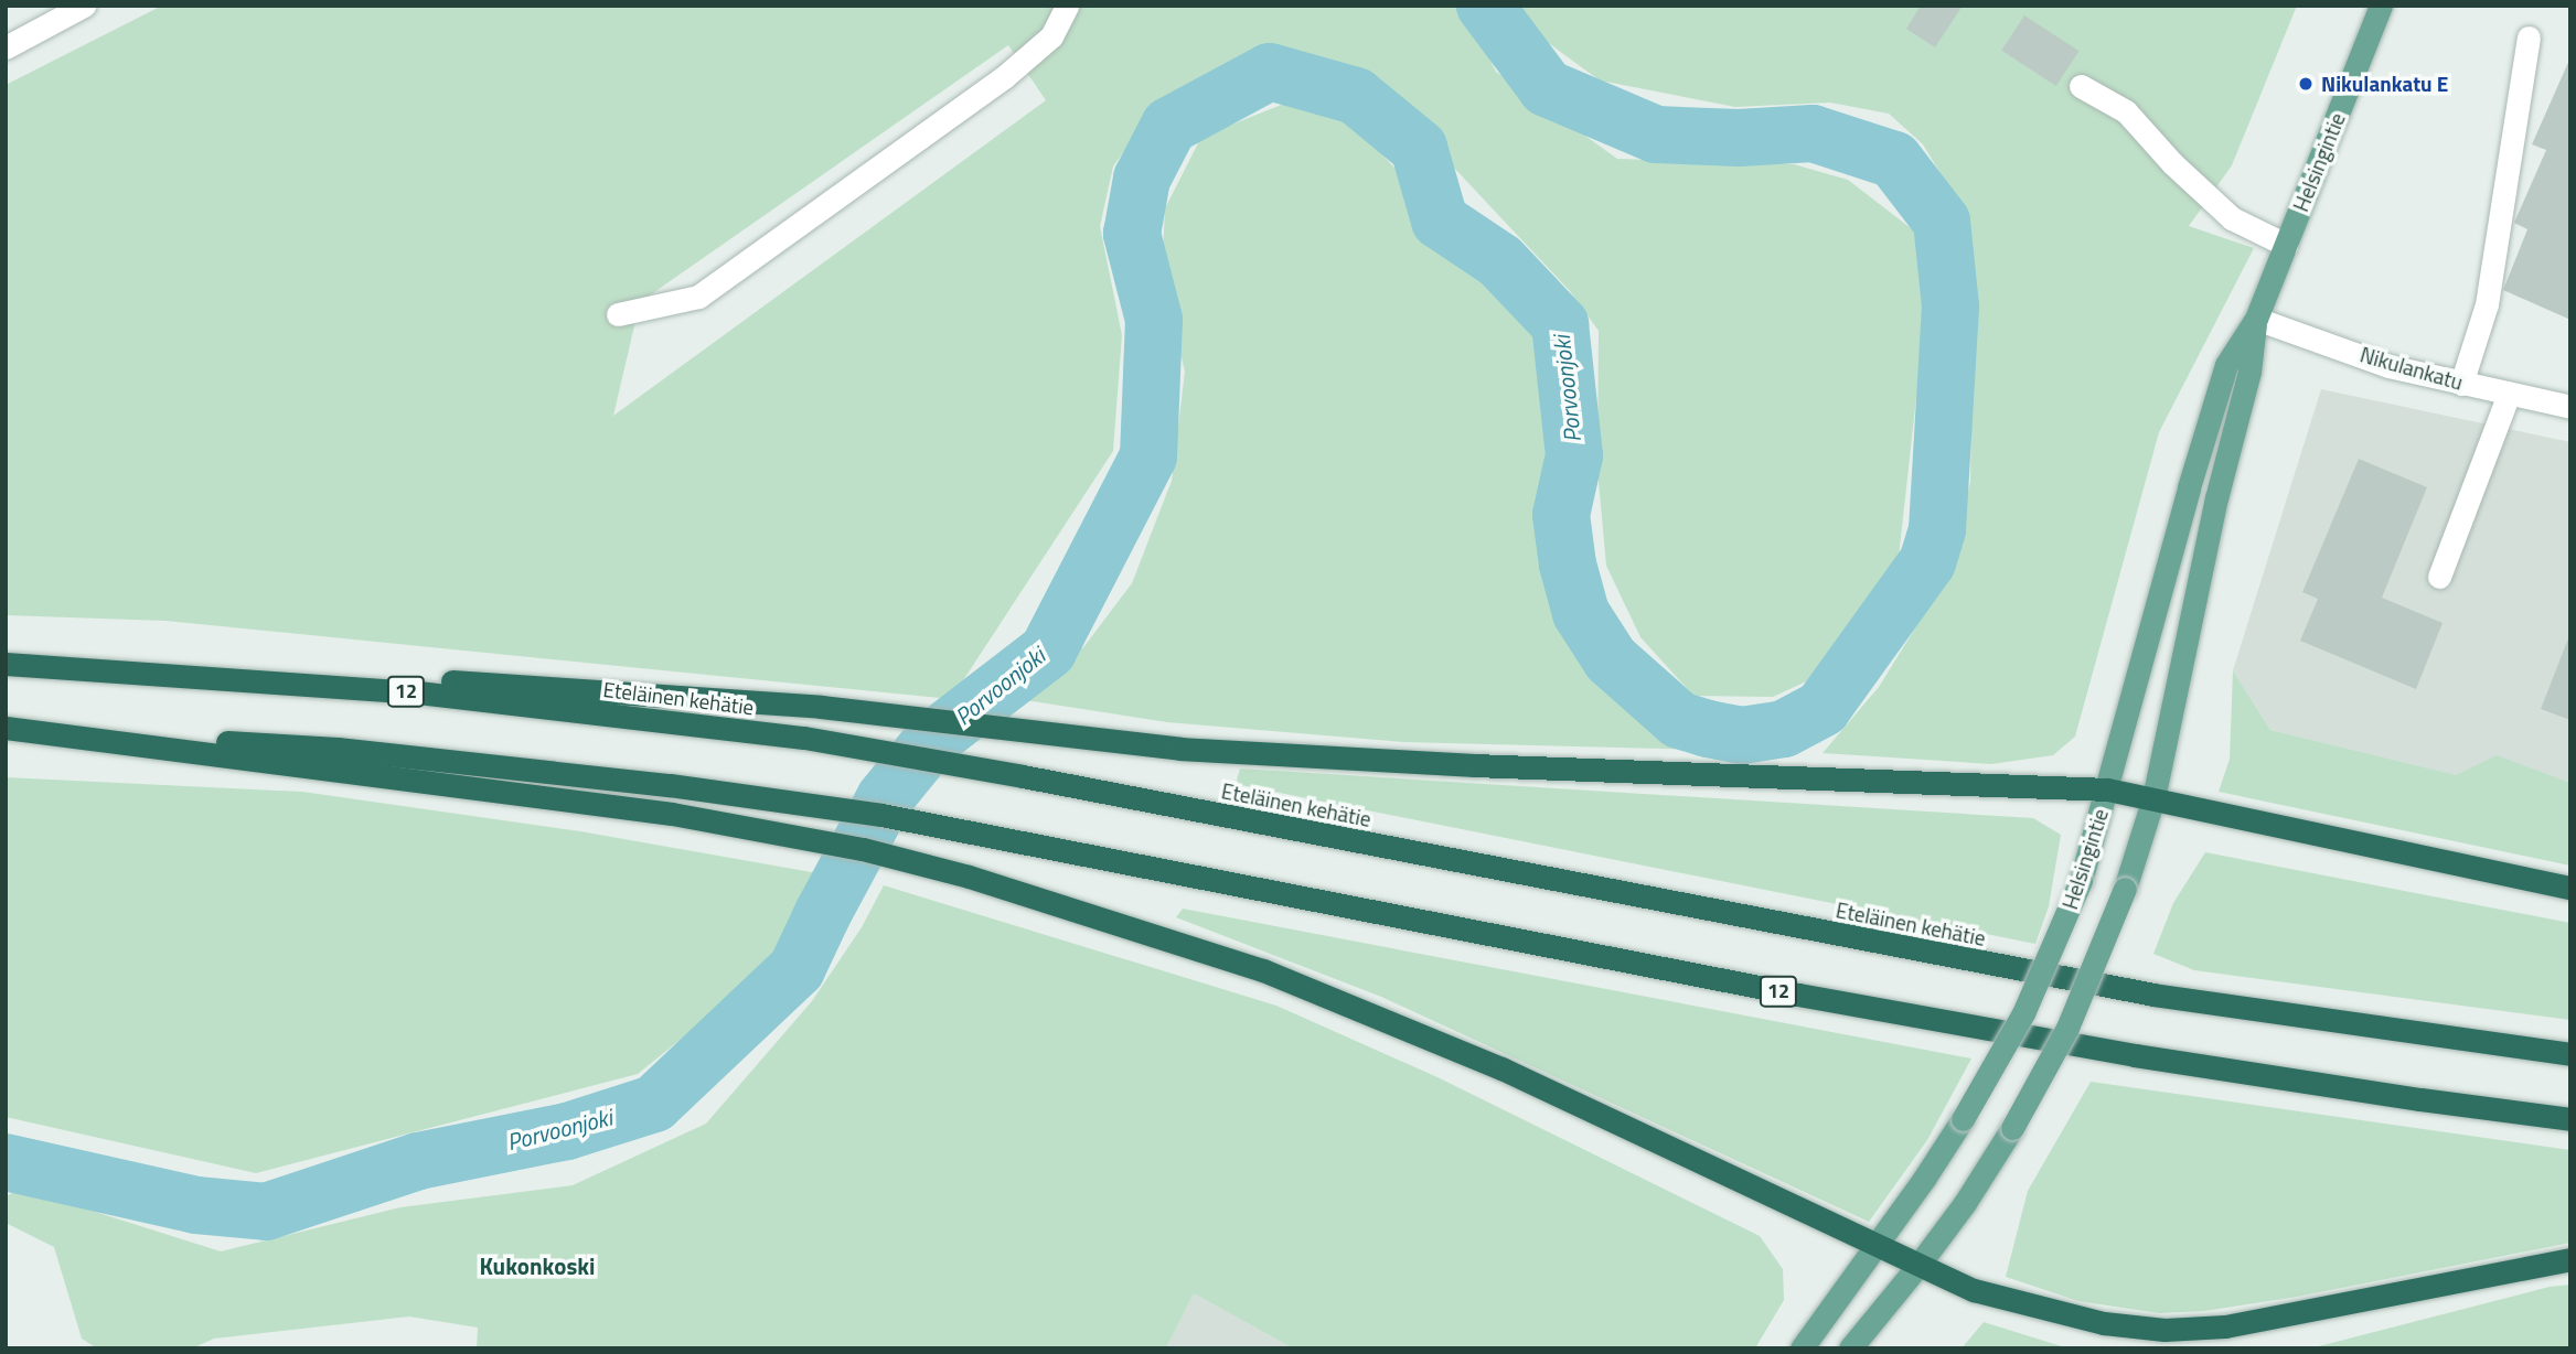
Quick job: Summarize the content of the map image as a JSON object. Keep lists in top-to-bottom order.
{
  "streets": {
    "highway": ["12", "Eteläinen kehätie"],
    "main road": ["Helsingintie"],
    "street": ["Nikulankatu"]
  },
  "crossings": [
    ["Helsingintie", "Nikulankatu"]
  ],
  "districts": ["Kukonkoski"],
  "water": ["Porvoonjoki"],
  "places": ["Nikulankatu E"]
}
